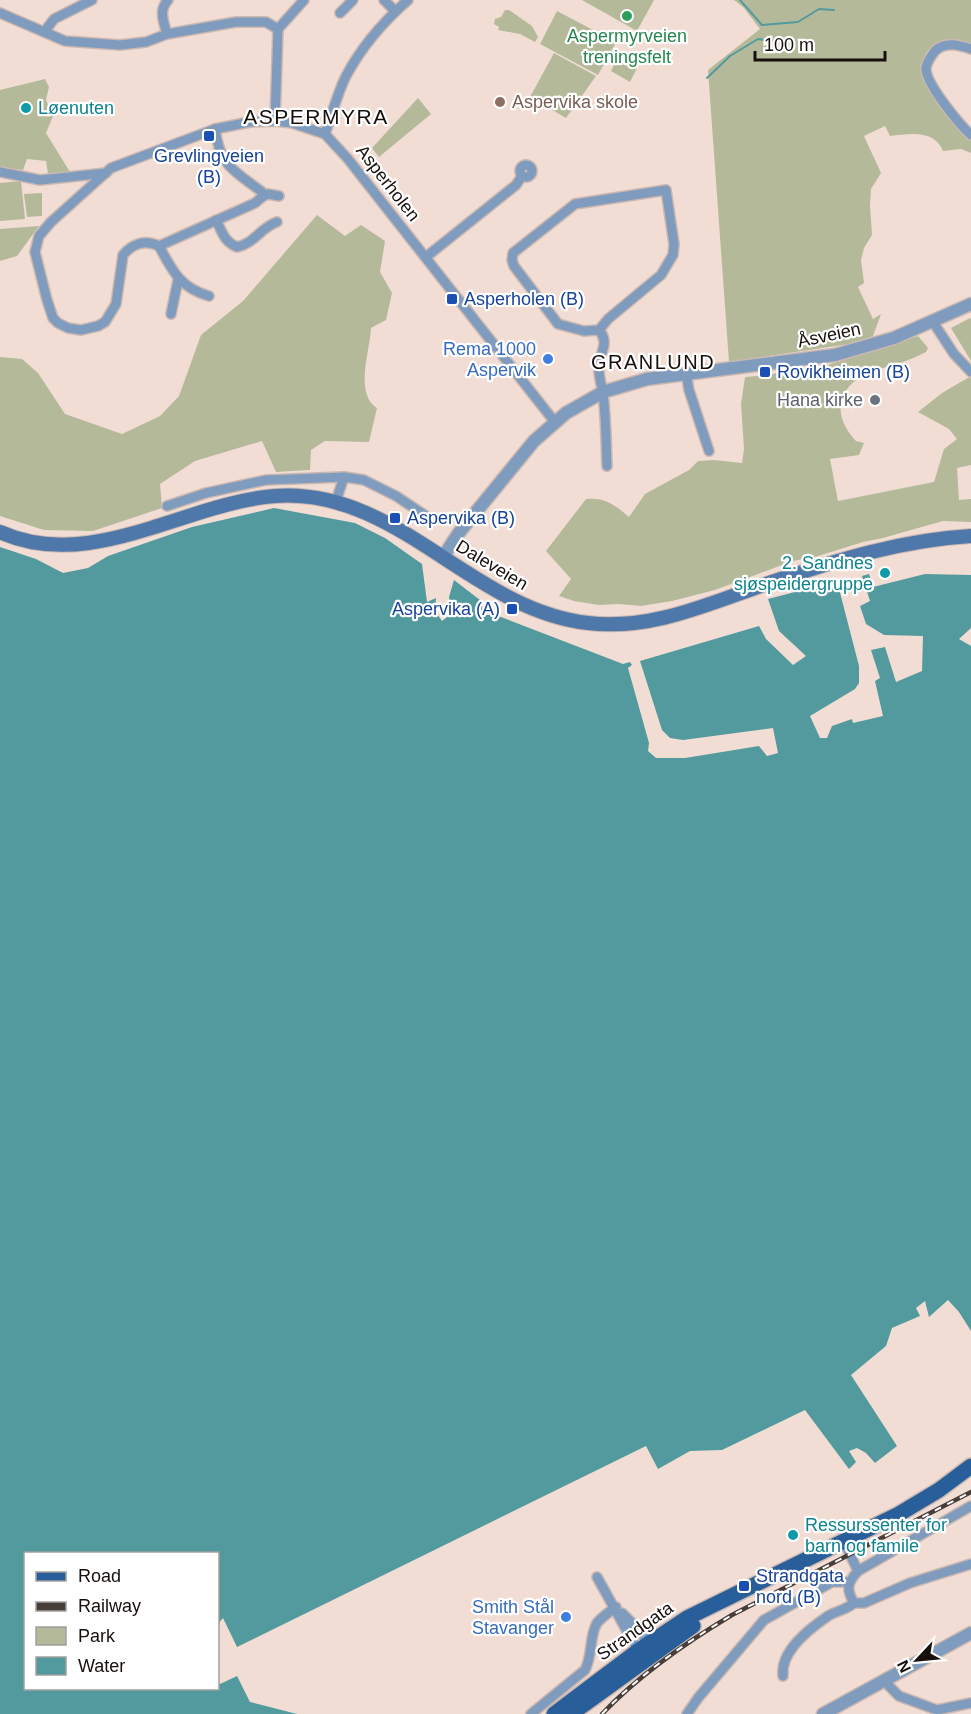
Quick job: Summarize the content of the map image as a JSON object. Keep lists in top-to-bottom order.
{
  "streets": {
    "main road": ["Daleveien", "Strandgata"],
    "street": ["Asperholen", "Åsveien"]
  },
  "crossings": [
    ["Asperholen", "Åsveien"],
    ["Åsveien", "Daleveien"]
  ],
  "districts": ["ASPERMYRA", "GRANLUND"],
  "places": {
    "other": [
      "Aspermyrveien treningsfelt",
      "Aspervika skole",
      "Løenuten",
      "Rema 1000 Aspervik",
      "Hana kirke",
      "2. Sandnes sjøspeidergruppe",
      "Ressurssenter for barn og famile",
      "Smith Stål Stavanger"
    ],
    "transit": [
      "Grevlingveien (B)",
      "Asperholen (B)",
      "Rovikheimen (B)",
      "Aspervika (B)",
      "Aspervika (A)",
      "Strandgata nord (B)"
    ]
  },
  "legend": [
    "Road",
    "Railway",
    "Park",
    "Water"
  ],
  "scale_bar": "100 m",
  "north": "bottom left"
}
